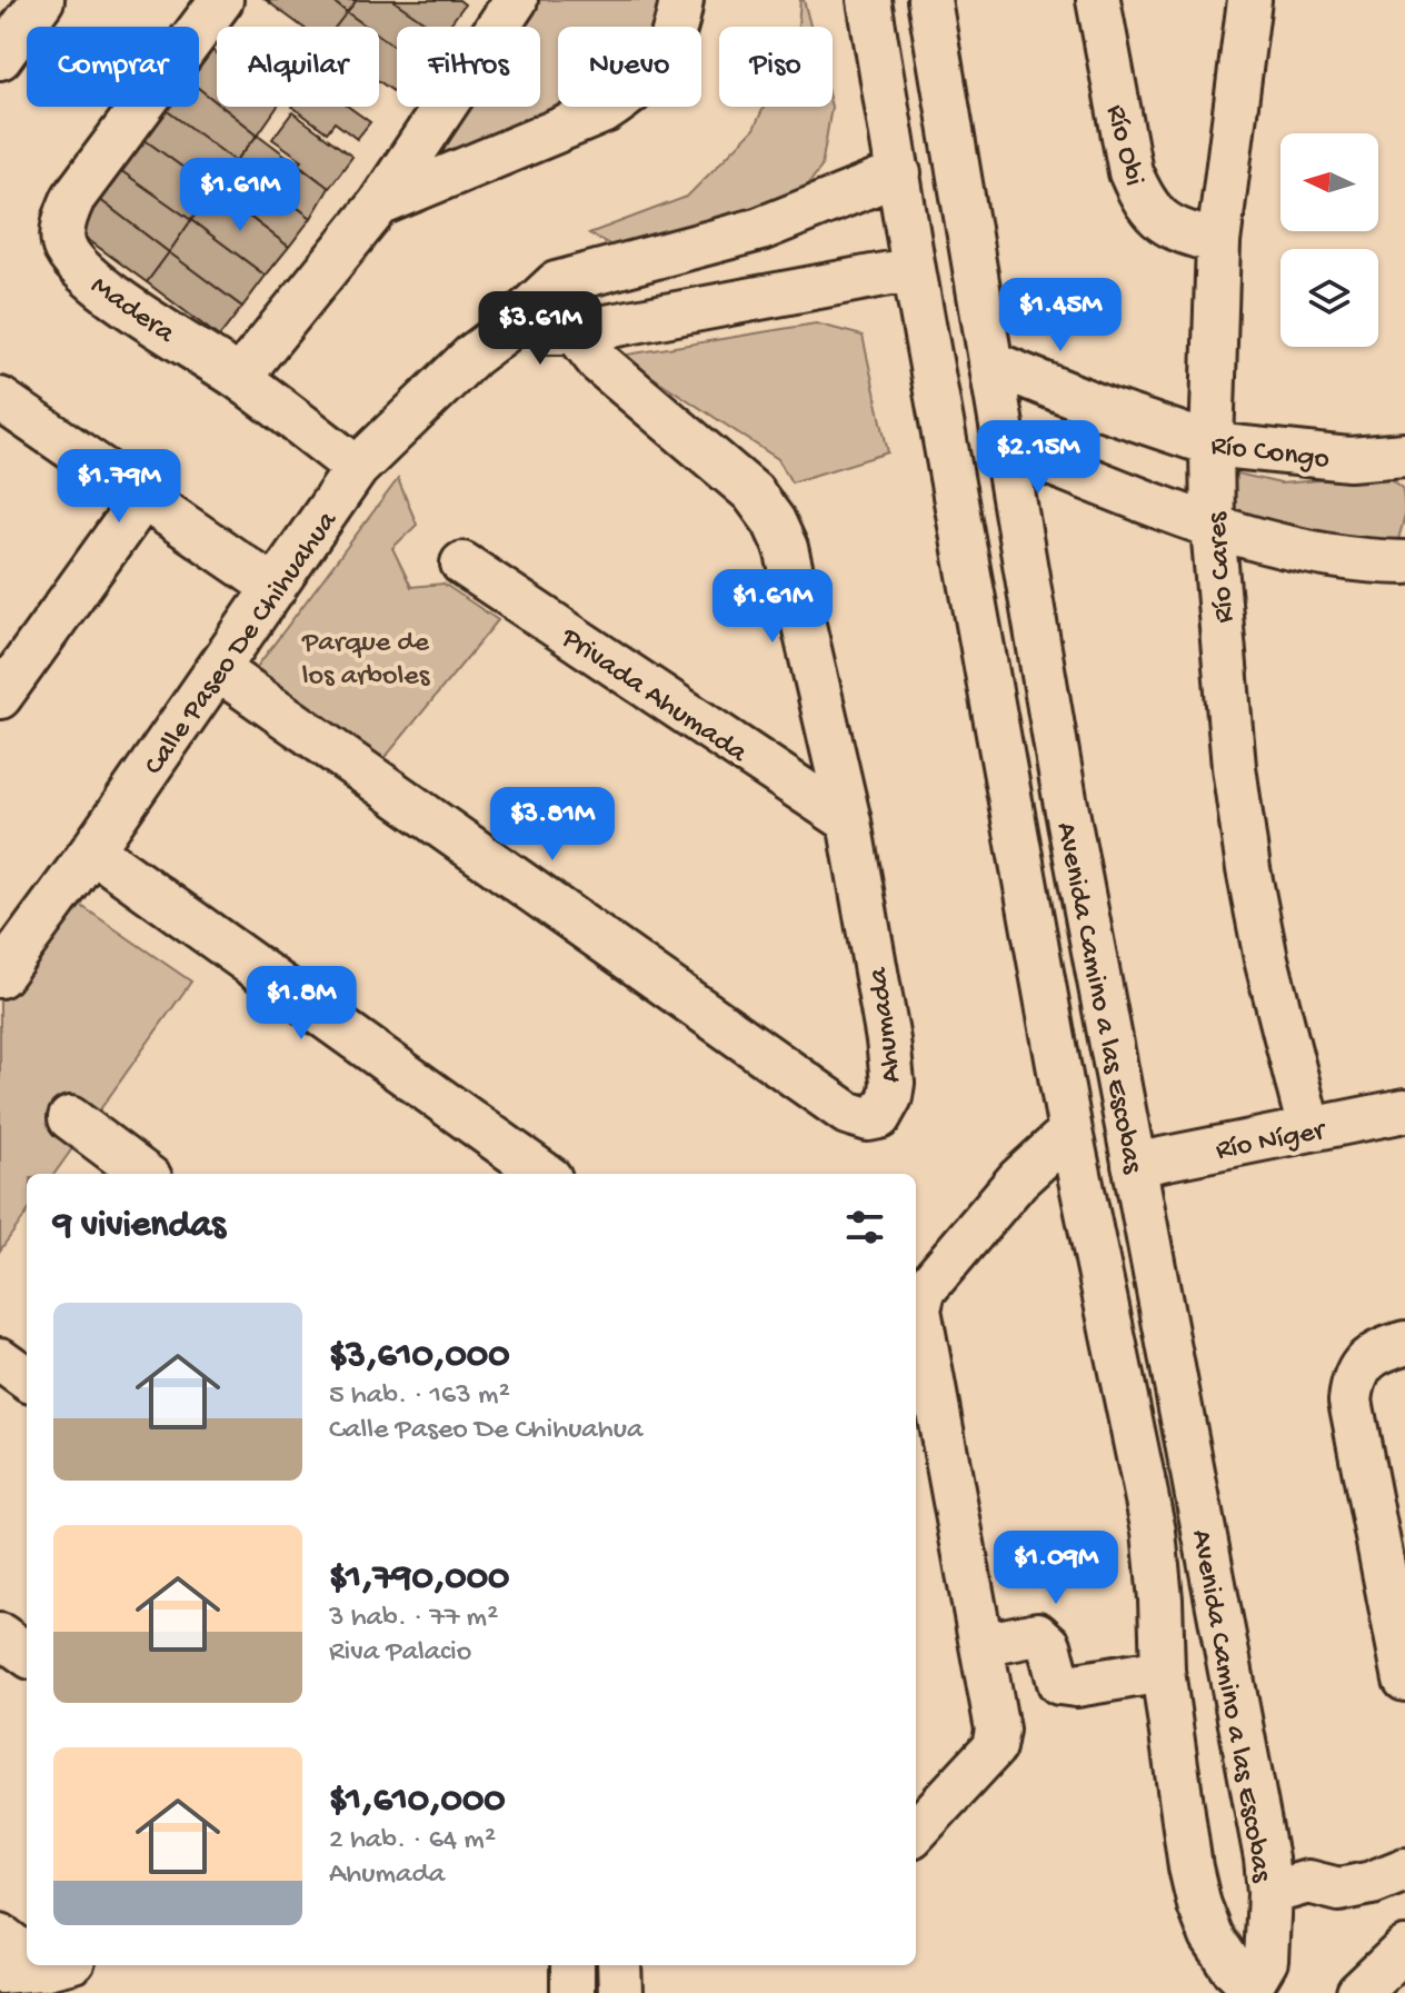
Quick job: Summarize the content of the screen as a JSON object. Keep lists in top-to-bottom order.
{
  "streets": {
    "street": [
      "Río Obi",
      "Madera",
      "Río Congo",
      "Río Cares",
      "Calle Paseo De Chihuahua",
      "Privada Ahumada",
      "Avenida Camino a las Escobas",
      "Ahumada",
      "Río Níger"
    ]
  },
  "crossings": [
    ["Río Obi", "Río Cares"],
    ["Madera", "Calle Paseo De Chihuahua"],
    ["Río Congo", "Río Cares"],
    ["Río Congo", "Avenida Camino a las Escobas"],
    ["Río Cares", "Río Níger"],
    ["Calle Paseo De Chihuahua", "Avenida Camino a las Escobas"],
    ["Calle Paseo De Chihuahua", "Ahumada"],
    ["Privada Ahumada", "Ahumada"],
    ["Avenida Camino a las Escobas", "Río Níger"]
  ],
  "parks": ["Parque de los arboles"],
  "north": "left",
  "page": {
    "chip": [
      "Comprar",
      "Alquilar",
      "Filtros",
      "Nuevo",
      "Piso"
    ],
    "price": [
      "$1.61M",
      "$1.45M",
      "$3.61M",
      "$2.15M",
      "$1.79M",
      "$1.61M",
      "$3.81M",
      "$1.8M",
      "$1.09M"
    ],
    "heading": "9 viviendas",
    "list": [
      {
        "name": "$3,610,000",
        "note": "5 hab. · 163 m² · Calle Paseo De Chihuahua"
      },
      {
        "name": "$1,790,000",
        "note": "3 hab. · 77 m² · Riva Palacio"
      },
      {
        "name": "$1,610,000",
        "note": "2 hab. · 64 m² · Ahumada"
      }
    ]
  }
}
